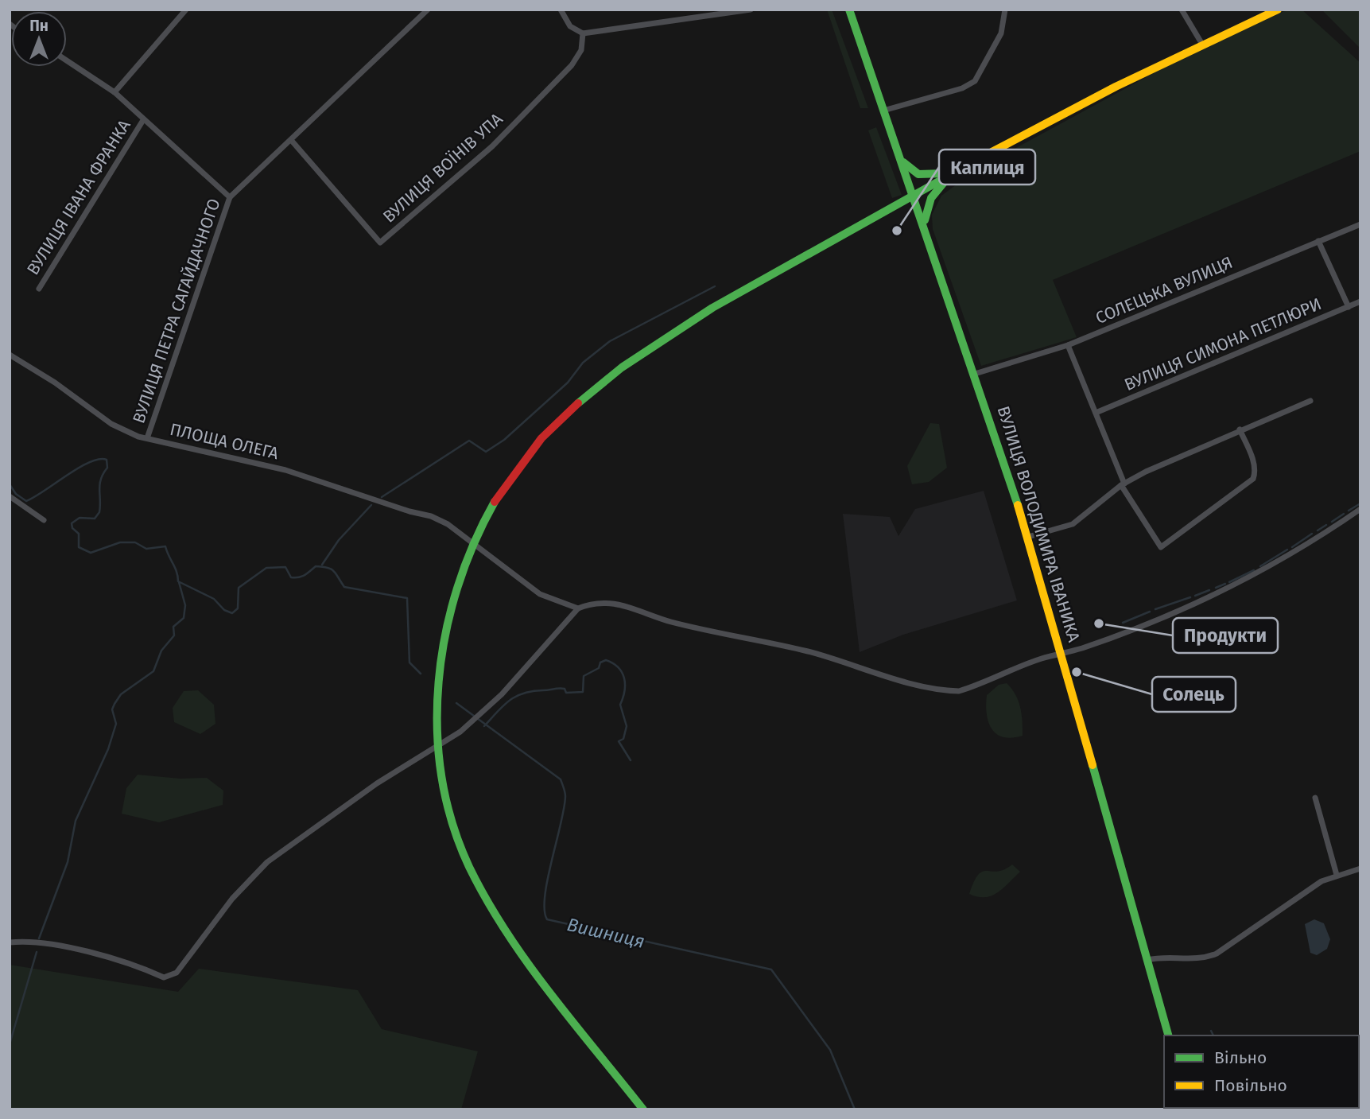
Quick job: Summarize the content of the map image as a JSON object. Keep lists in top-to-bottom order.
{
  "streets": {
    "main road": ["ВУЛИЦЯ ВОЛОДИМИРА ІВАНИКА"],
    "street": [
      "ВУЛИЦЯ ВОЇНІВ УПА",
      "ВУЛИЦЯ ІВАНА ФРАНКА",
      "СОЛЕЦЬКА ВУЛИЦЯ",
      "ВУЛИЦЯ ПЕТРА САГАЙДАЧНОГО",
      "ВУЛИЦЯ СИМОНА ПЕТЛЮРИ",
      "ПЛОЩА ОЛЕГА"
    ]
  },
  "crossings": [
    ["ВУЛИЦЯ ВОЇНІВ УПА", "ВУЛИЦЯ ПЕТРА САГАЙДАЧНОГО"],
    ["СОЛЕЦЬКА ВУЛИЦЯ", "ВУЛИЦЯ ВОЛОДИМИРА ІВАНИКА"],
    ["ВУЛИЦЯ ПЕТРА САГАЙДАЧНОГО", "ПЛОЩА ОЛЕГА"]
  ],
  "water": ["Вишниця"],
  "places": ["Каплиця", "Продукти", "Солець"],
  "legend": ["Вільно", "Повільно"],
  "north": "top"
}
